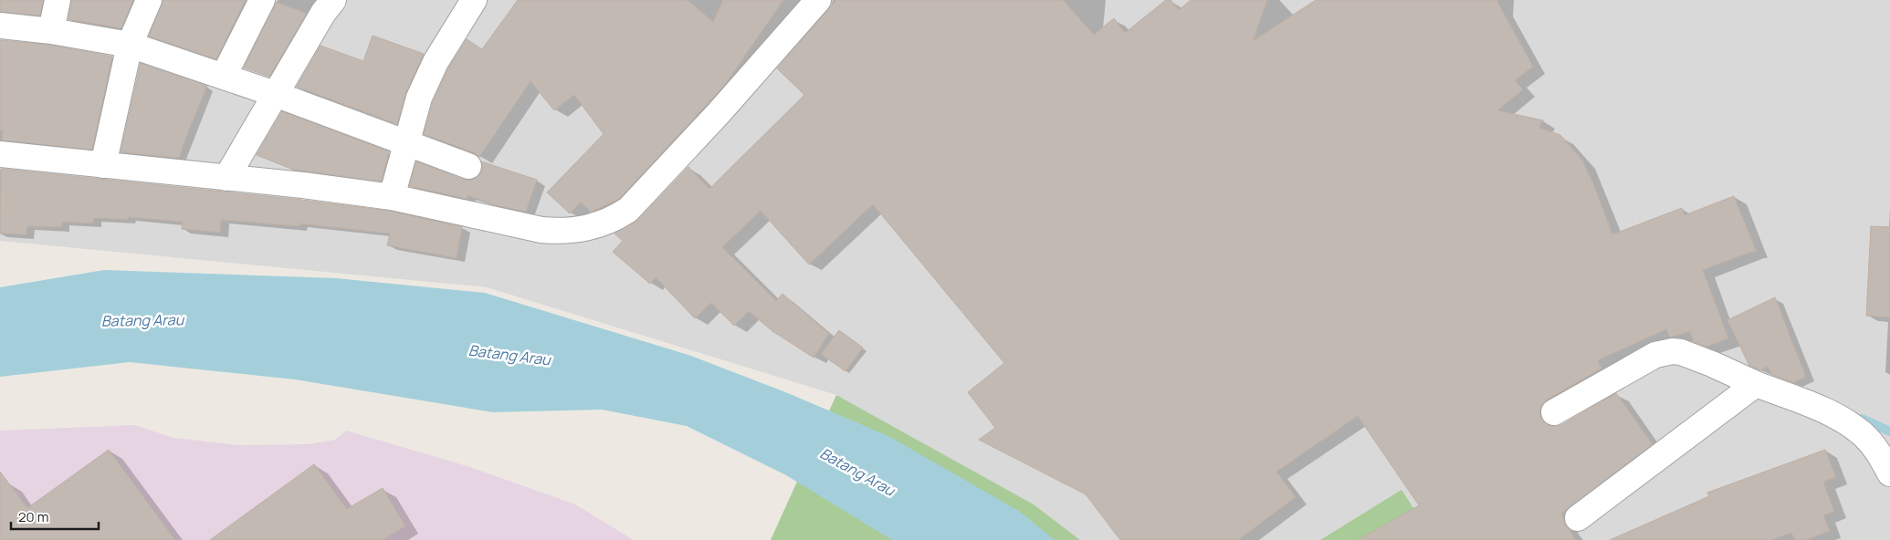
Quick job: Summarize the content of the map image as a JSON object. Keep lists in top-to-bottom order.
{
  "water": ["Batang Arau"],
  "scale_bar": "20 m"
}
